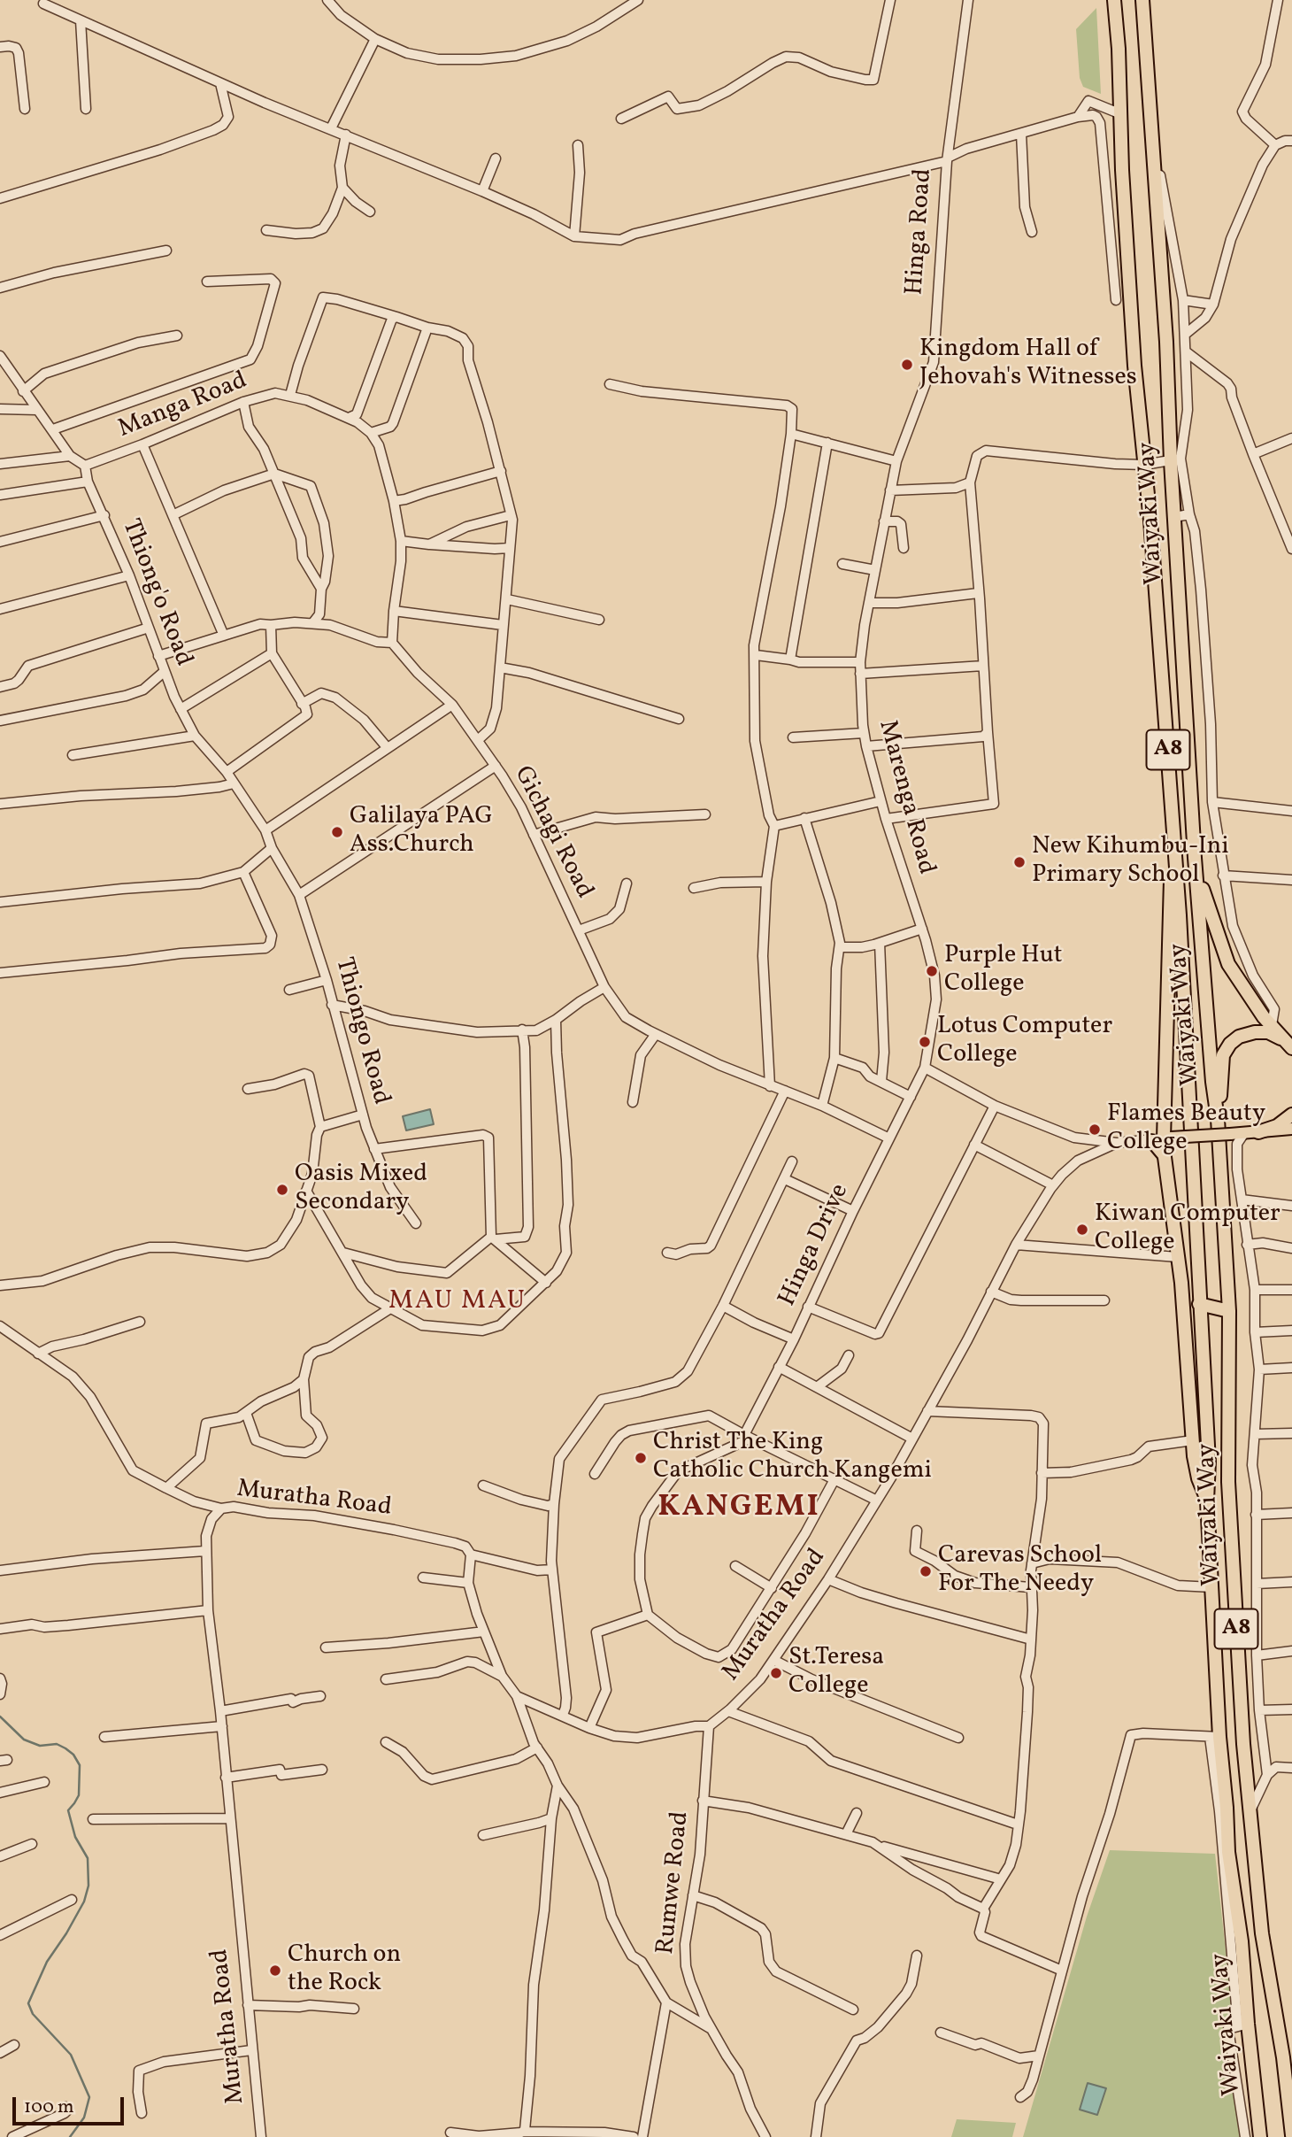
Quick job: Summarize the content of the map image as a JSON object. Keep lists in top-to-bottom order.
{
  "streets": {
    "highway": ["Waiyaki Way", "A8"],
    "street": [
      "Hinga Road",
      "Manga Road",
      "Thiong'o Road",
      "Marenga Road",
      "Gichagi Road",
      "Thiongo Road",
      "Hinga Drive",
      "Muratha Road",
      "Rumwe Road"
    ]
  },
  "crossings": [
    ["Hinga Road", "Marenga Road"],
    ["Manga Road", "Thiong'o Road"],
    ["Thiong'o Road", "Thiongo Road"],
    ["Marenga Road", "Hinga Drive"],
    ["Gichagi Road", "Hinga Drive"],
    ["Muratha Road", "Rumwe Road"]
  ],
  "districts": ["MAU MAU", "KANGEMI"],
  "places": [
    "Kingdom Hall of Jehovah's Witnesses",
    "Galilaya PAG Ass.Church",
    "New Kihumbu-Ini Primary School",
    "Purple Hut College",
    "Lotus Computer College",
    "Flames Beauty College",
    "Oasis Mixed Secondary",
    "Kiwan Computer College",
    "Christ The King Catholic Church Kangemi",
    "Carevas School For The Needy",
    "St.Teresa College",
    "Church on the Rock"
  ],
  "scale_bar": "100 m"
}
